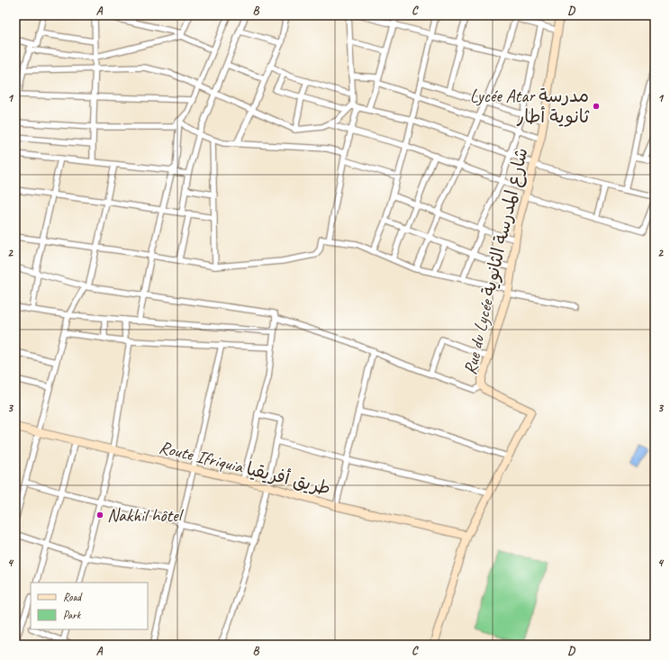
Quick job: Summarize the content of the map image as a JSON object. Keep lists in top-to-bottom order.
{
  "streets": {
    "street": ["Rue du Lycée شارع المدرسة الثانوية", "Route Ifriquia طريق أفريقيا"]
  },
  "places": ["Lycée Atar مدرسة ثانوية أطار", "Nakhil hôtel"],
  "legend": ["Road", "Park"],
  "grid": {
    "columns": [
      "A",
      "B",
      "C",
      "D"
    ],
    "rows": [
      "1",
      "2",
      "3",
      "4"
    ]
  }
}
